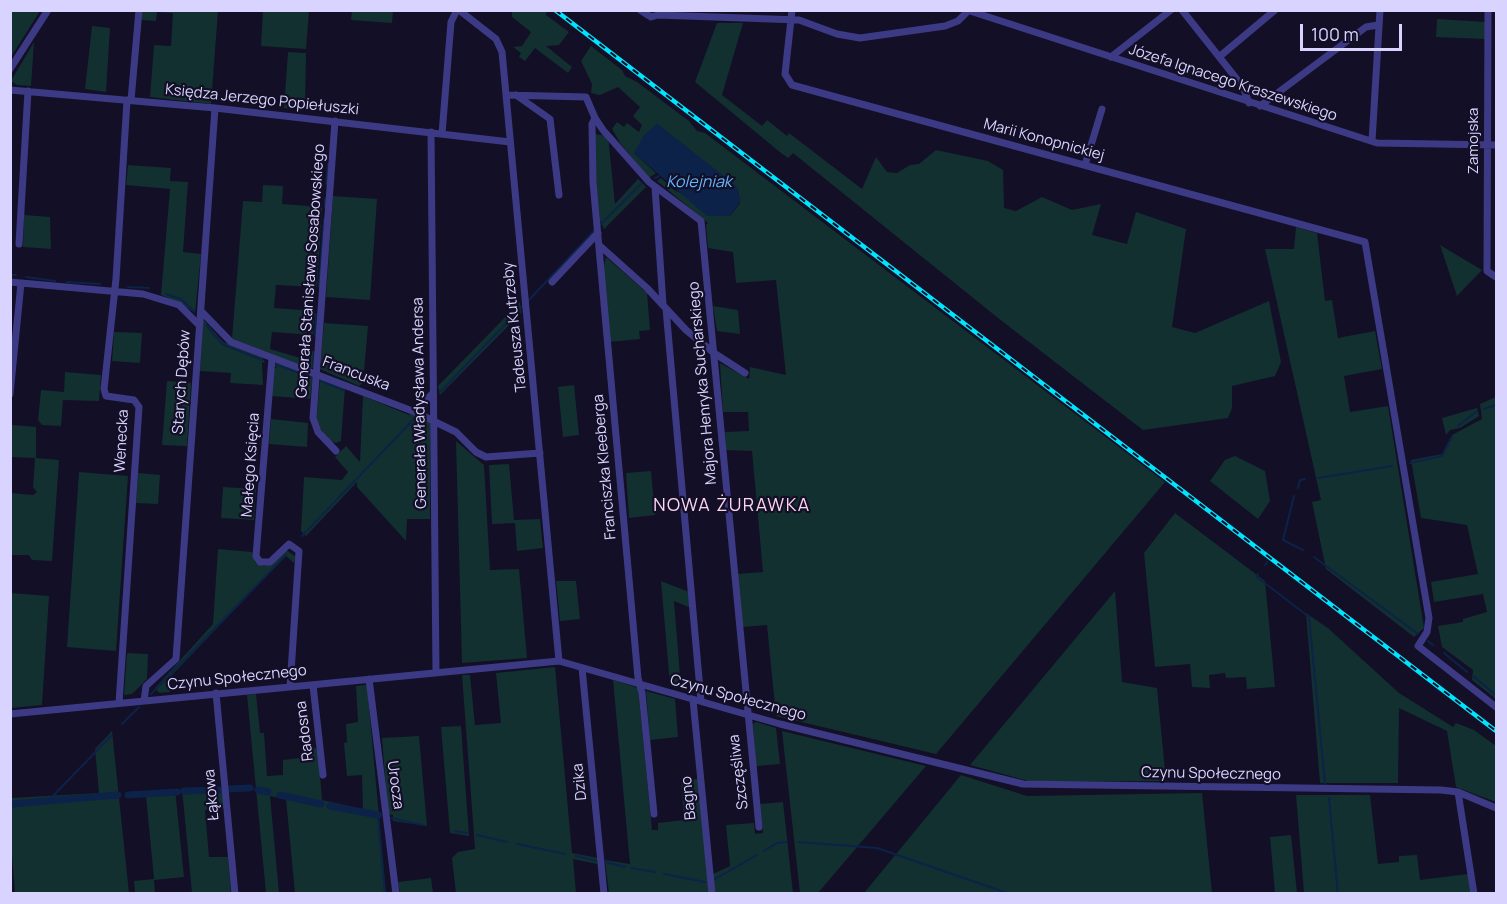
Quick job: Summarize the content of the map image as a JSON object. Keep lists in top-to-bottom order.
{
  "streets": {
    "street": [
      "Józefa Ignacego Kraszewskiego",
      "Księdza Jerzego Popiełuszki",
      "Marii Konopnickiej",
      "Zamojska",
      "Generała Stanisława Sosabowskiego",
      "Tadeusza Kutrzeby",
      "Francuska",
      "Starych Dębów",
      "Majora Henryka Sucharskiego",
      "Generała Władysława Andersa",
      "Wenecka",
      "Małego Księcia",
      "Franciszka Kleeberga",
      "Czynu Społecznego",
      "Radosna",
      "Szczęśliwa",
      "Dzika",
      "Urocza",
      "Łąkowa",
      "Bagno"
    ]
  },
  "crossings": [
    ["Józefa Ignacego Kraszewskiego", "Zamojska"],
    ["Księdza Jerzego Popiełuszki", "Generała Stanisława Sosabowskiego"],
    ["Księdza Jerzego Popiełuszki", "Tadeusza Kutrzeby"],
    ["Księdza Jerzego Popiełuszki", "Starych Dębów"],
    ["Księdza Jerzego Popiełuszki", "Generała Władysława Andersa"],
    ["Księdza Jerzego Popiełuszki", "Wenecka"],
    ["Generała Stanisława Sosabowskiego", "Francuska"],
    ["Tadeusza Kutrzeby", "Francuska"],
    ["Tadeusza Kutrzeby", "Czynu Społecznego"],
    ["Francuska", "Starych Dębów"],
    ["Francuska", "Generała Władysława Andersa"],
    ["Francuska", "Małego Księcia"],
    ["Starych Dębów", "Czynu Społecznego"],
    ["Majora Henryka Sucharskiego", "Franciszka Kleeberga"],
    ["Majora Henryka Sucharskiego", "Czynu Społecznego"],
    ["Majora Henryka Sucharskiego", "Szczęśliwa"],
    ["Majora Henryka Sucharskiego", "Bagno"],
    ["Generała Władysława Andersa", "Czynu Społecznego"],
    ["Wenecka", "Czynu Społecznego"],
    ["Małego Księcia", "Czynu Społecznego"],
    ["Franciszka Kleeberga", "Czynu Społecznego"],
    ["Czynu Społecznego", "Radosna"],
    ["Czynu Społecznego", "Szczęśliwa"],
    ["Czynu Społecznego", "Dzika"],
    ["Czynu Społecznego", "Urocza"],
    ["Czynu Społecznego", "Łąkowa"],
    ["Czynu Społecznego", "Bagno"]
  ],
  "districts": ["NOWA ŻURAWKA"],
  "water": ["Kolejniak"],
  "scale_bar": "100 m"
}
